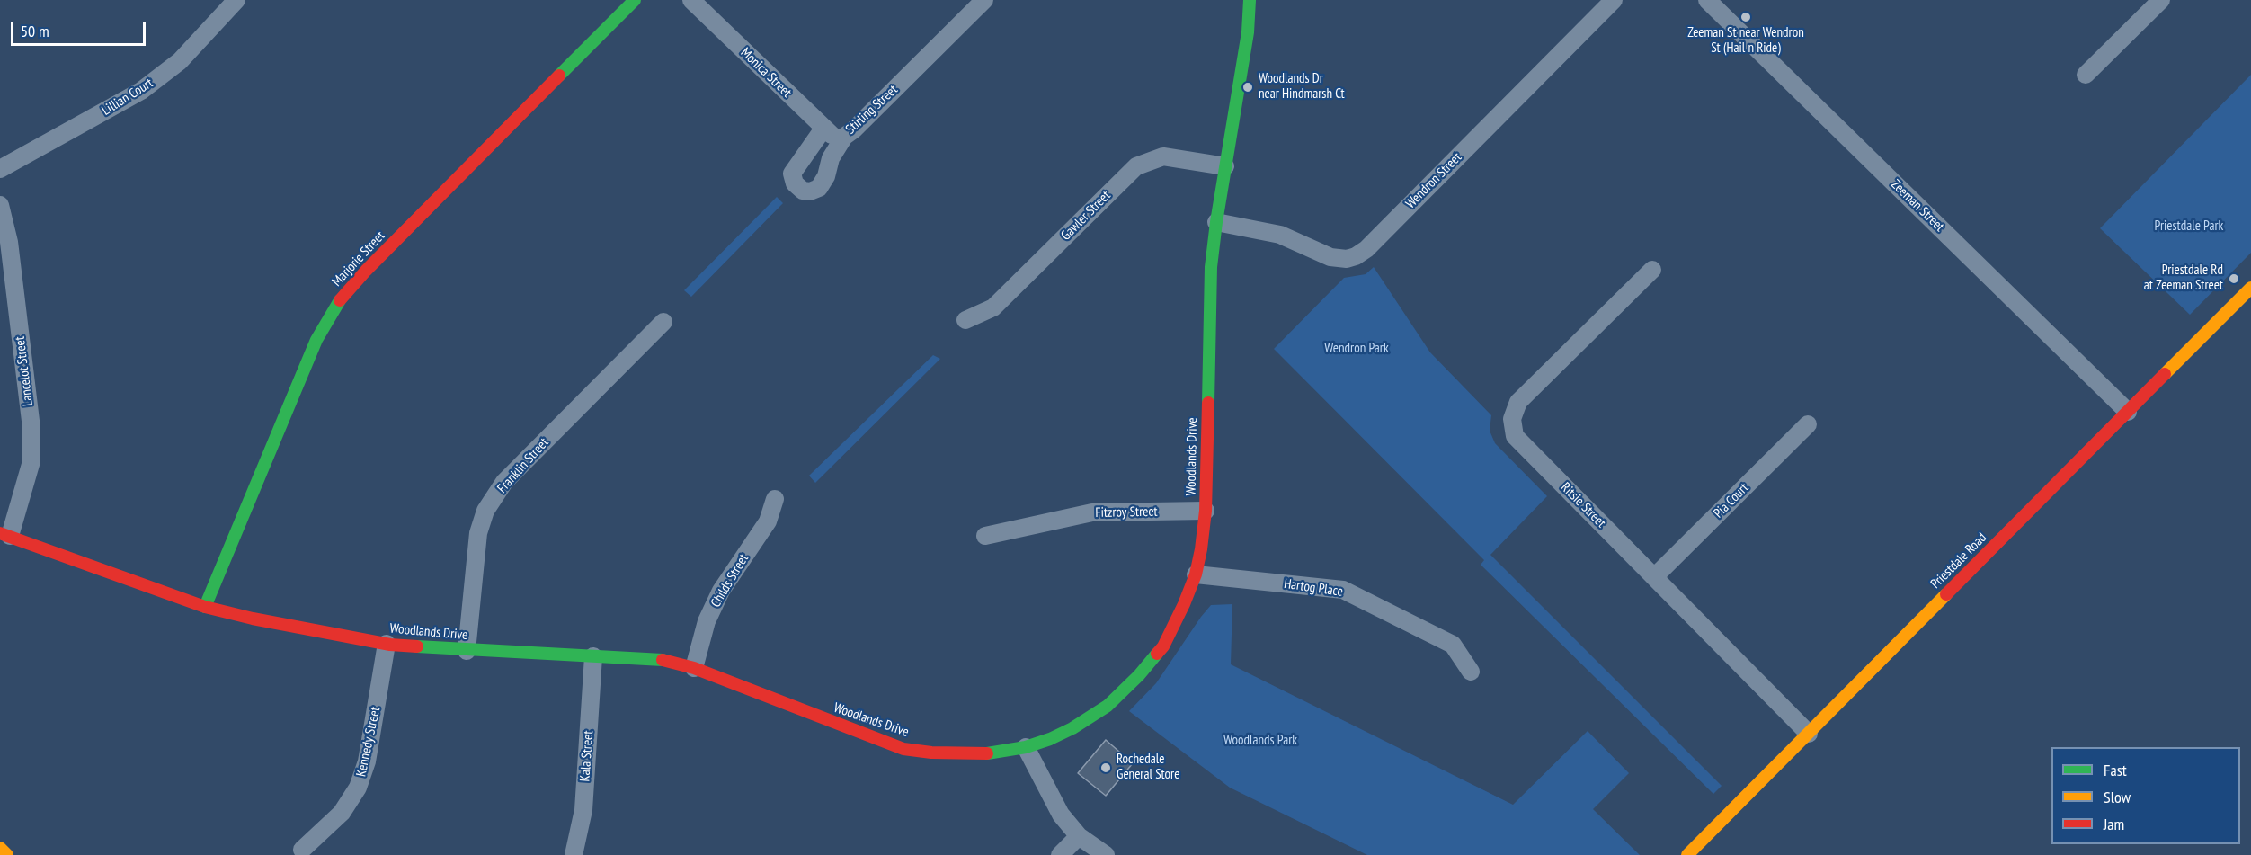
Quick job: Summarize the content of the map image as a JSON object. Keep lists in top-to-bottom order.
{
  "streets": {
    "street": [
      "Monica Street",
      "Lillian Court",
      "Stirling Street",
      "Wendron Street",
      "Zeeman Street",
      "Gawler Street",
      "Marjorie Street",
      "Lancelot Street",
      "Woodlands Drive",
      "Franklin Street",
      "Pia Court",
      "Ritsie Street",
      "Fitzroy Street",
      "Priestdale Road",
      "Childs Street",
      "Hartog Place",
      "Kennedy Street",
      "Kala Street"
    ]
  },
  "crossings": [
    ["Monica Street", "Stirling Street"],
    ["Wendron Street", "Woodlands Drive"],
    ["Zeeman Street", "Priestdale Road"],
    ["Gawler Street", "Woodlands Drive"],
    ["Marjorie Street", "Woodlands Drive"],
    ["Lancelot Street", "Woodlands Drive"],
    ["Woodlands Drive", "Franklin Street"],
    ["Woodlands Drive", "Fitzroy Street"],
    ["Woodlands Drive", "Childs Street"],
    ["Woodlands Drive", "Hartog Place"],
    ["Woodlands Drive", "Kennedy Street"],
    ["Woodlands Drive", "Kala Street"],
    ["Pia Court", "Ritsie Street"],
    ["Ritsie Street", "Priestdale Road"]
  ],
  "parks": ["Priestdale Park", "Wendron Park", "Woodlands Park"],
  "places": [
    "Zeeman St near Wendron St (Hail n Ride)",
    "Woodlands Dr near Hindmarsh Ct",
    "Priestdale Rd at Zeeman Street",
    "Rochedale General Store"
  ],
  "legend": ["Fast", "Slow", "Jam"],
  "scale_bar": "50 m"
}
